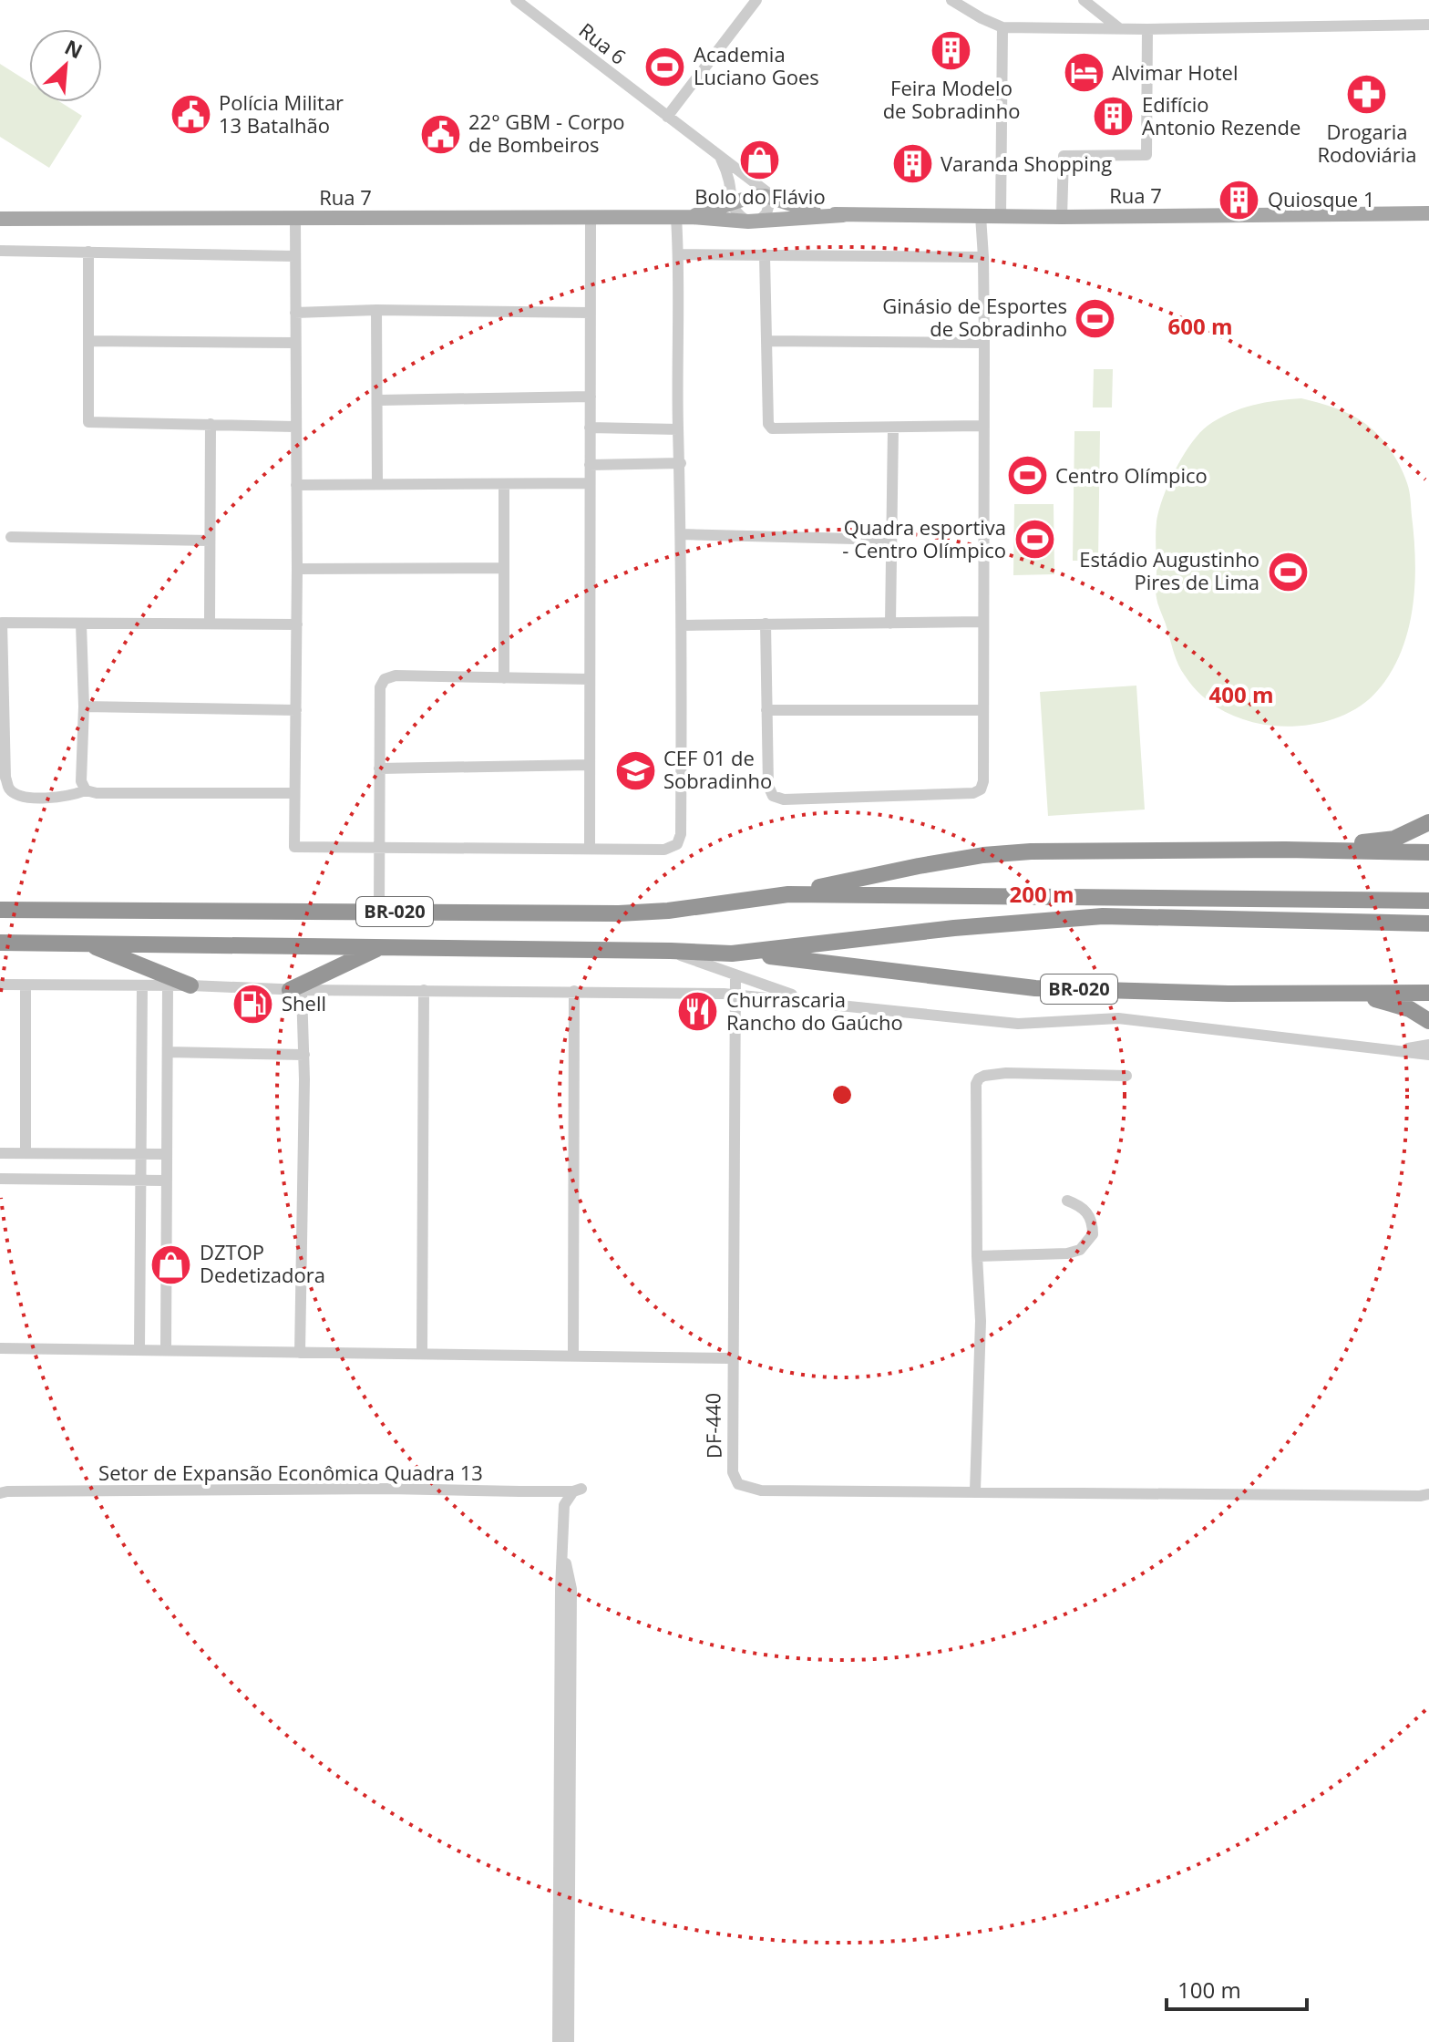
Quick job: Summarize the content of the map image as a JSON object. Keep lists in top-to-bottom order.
{
  "streets": {
    "highway": ["BR-020"],
    "main road": ["Rua 7"],
    "street": ["Rua 6", "DF-440", "Setor de Expansão Econômica Quadra 13"]
  },
  "crossings": [
    ["Rua 6", "Rua 7"]
  ],
  "places": {
    "building": [
      "Feira Modelo de Sobradinho",
      "Edifício Antonio Rezende",
      "Varanda Shopping",
      "Quiosque 1"
    ],
    "sports": [
      "Academia Luciano Goes",
      "Ginásio de Esportes de Sobradinho",
      "Centro Olímpico",
      "Quadra esportiva - Centro Olímpico",
      "Estádio Augustinho Pires de Lima"
    ],
    "hotel": ["Alvimar Hotel"],
    "pharmacy": ["Drogaria Rodoviária"],
    "public building": ["Polícia Militar 13 Batalhão", "22° GBM - Corpo de Bombeiros"],
    "shop": ["Bolo do Flávio", "DZTOP Dedetizadora"],
    "school or university": ["CEF 01 de Sobradinho"],
    "fuel station": ["Shell"],
    "restaurant": ["Churrascaria Rancho do Gaúcho"]
  },
  "scale_bar": "100 m",
  "north": "top right",
  "rings": ["600 m", "400 m", "200 m"]
}
